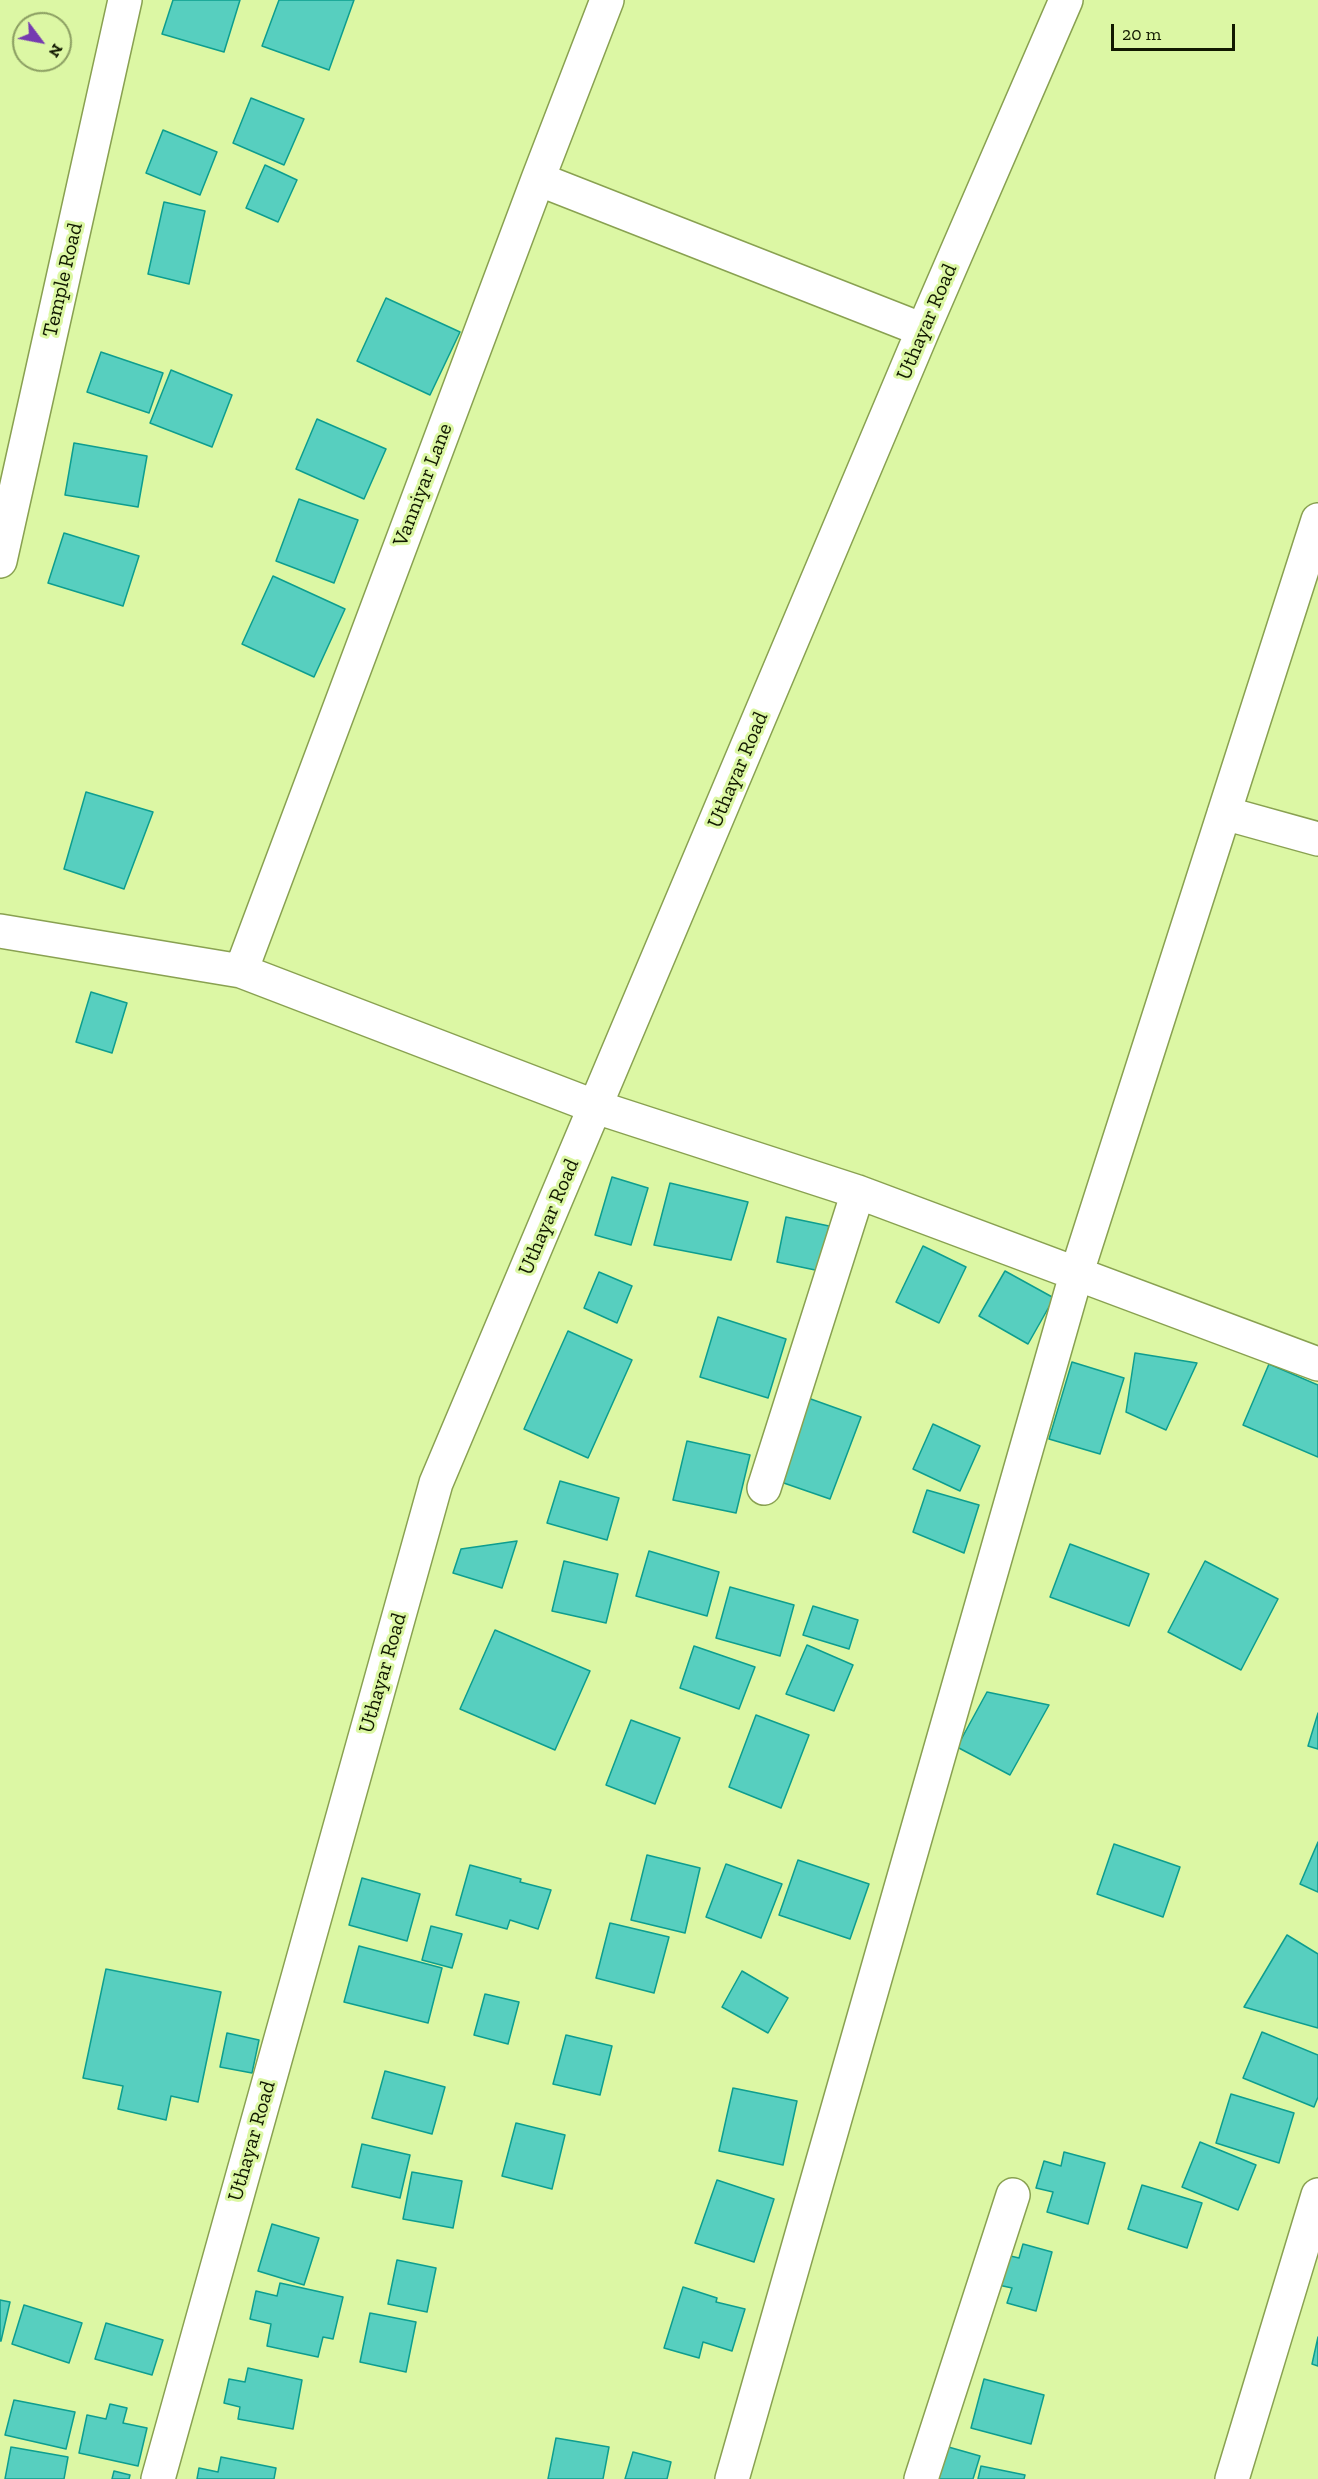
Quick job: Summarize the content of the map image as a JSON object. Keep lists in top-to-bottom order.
{
  "streets": {
    "street": ["Temple Road", "Uthayar Road", "Vanniyar Lane"]
  },
  "scale_bar": "20 m",
  "north": "bottom right"
}
